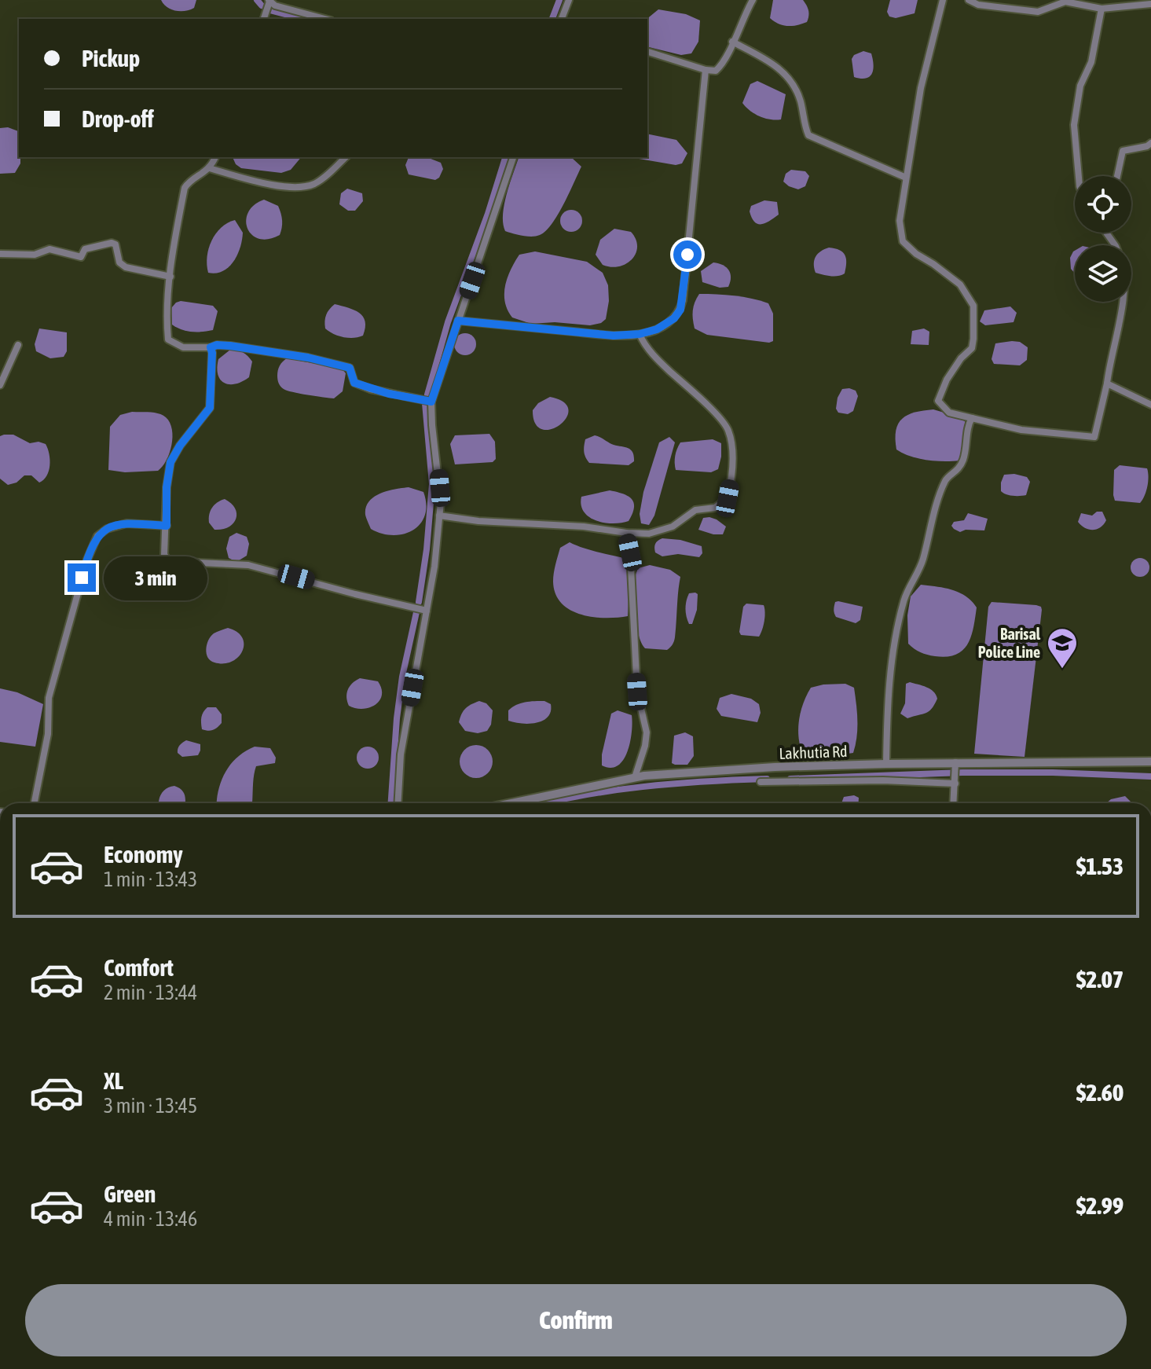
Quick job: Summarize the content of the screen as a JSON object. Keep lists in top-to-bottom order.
{
  "streets": {
    "street": ["Lakhutia Rd"]
  },
  "places": {
    "school or university": ["Barisal Police Line"]
  },
  "page": {
    "banner": ["Pickup", "Drop-off"],
    "bubble": "3 min",
    "list": [
      {
        "name": "Economy",
        "note": "1 min · 13:43",
        "value": "$1.53"
      },
      {
        "name": "Comfort",
        "note": "2 min · 13:44",
        "value": "$2.07"
      },
      {
        "name": "XL",
        "note": "3 min · 13:45",
        "value": "$2.60"
      },
      {
        "name": "Green",
        "note": "4 min · 13:46",
        "value": "$2.99"
      }
    ],
    "buttons": "Confirm"
  }
}
